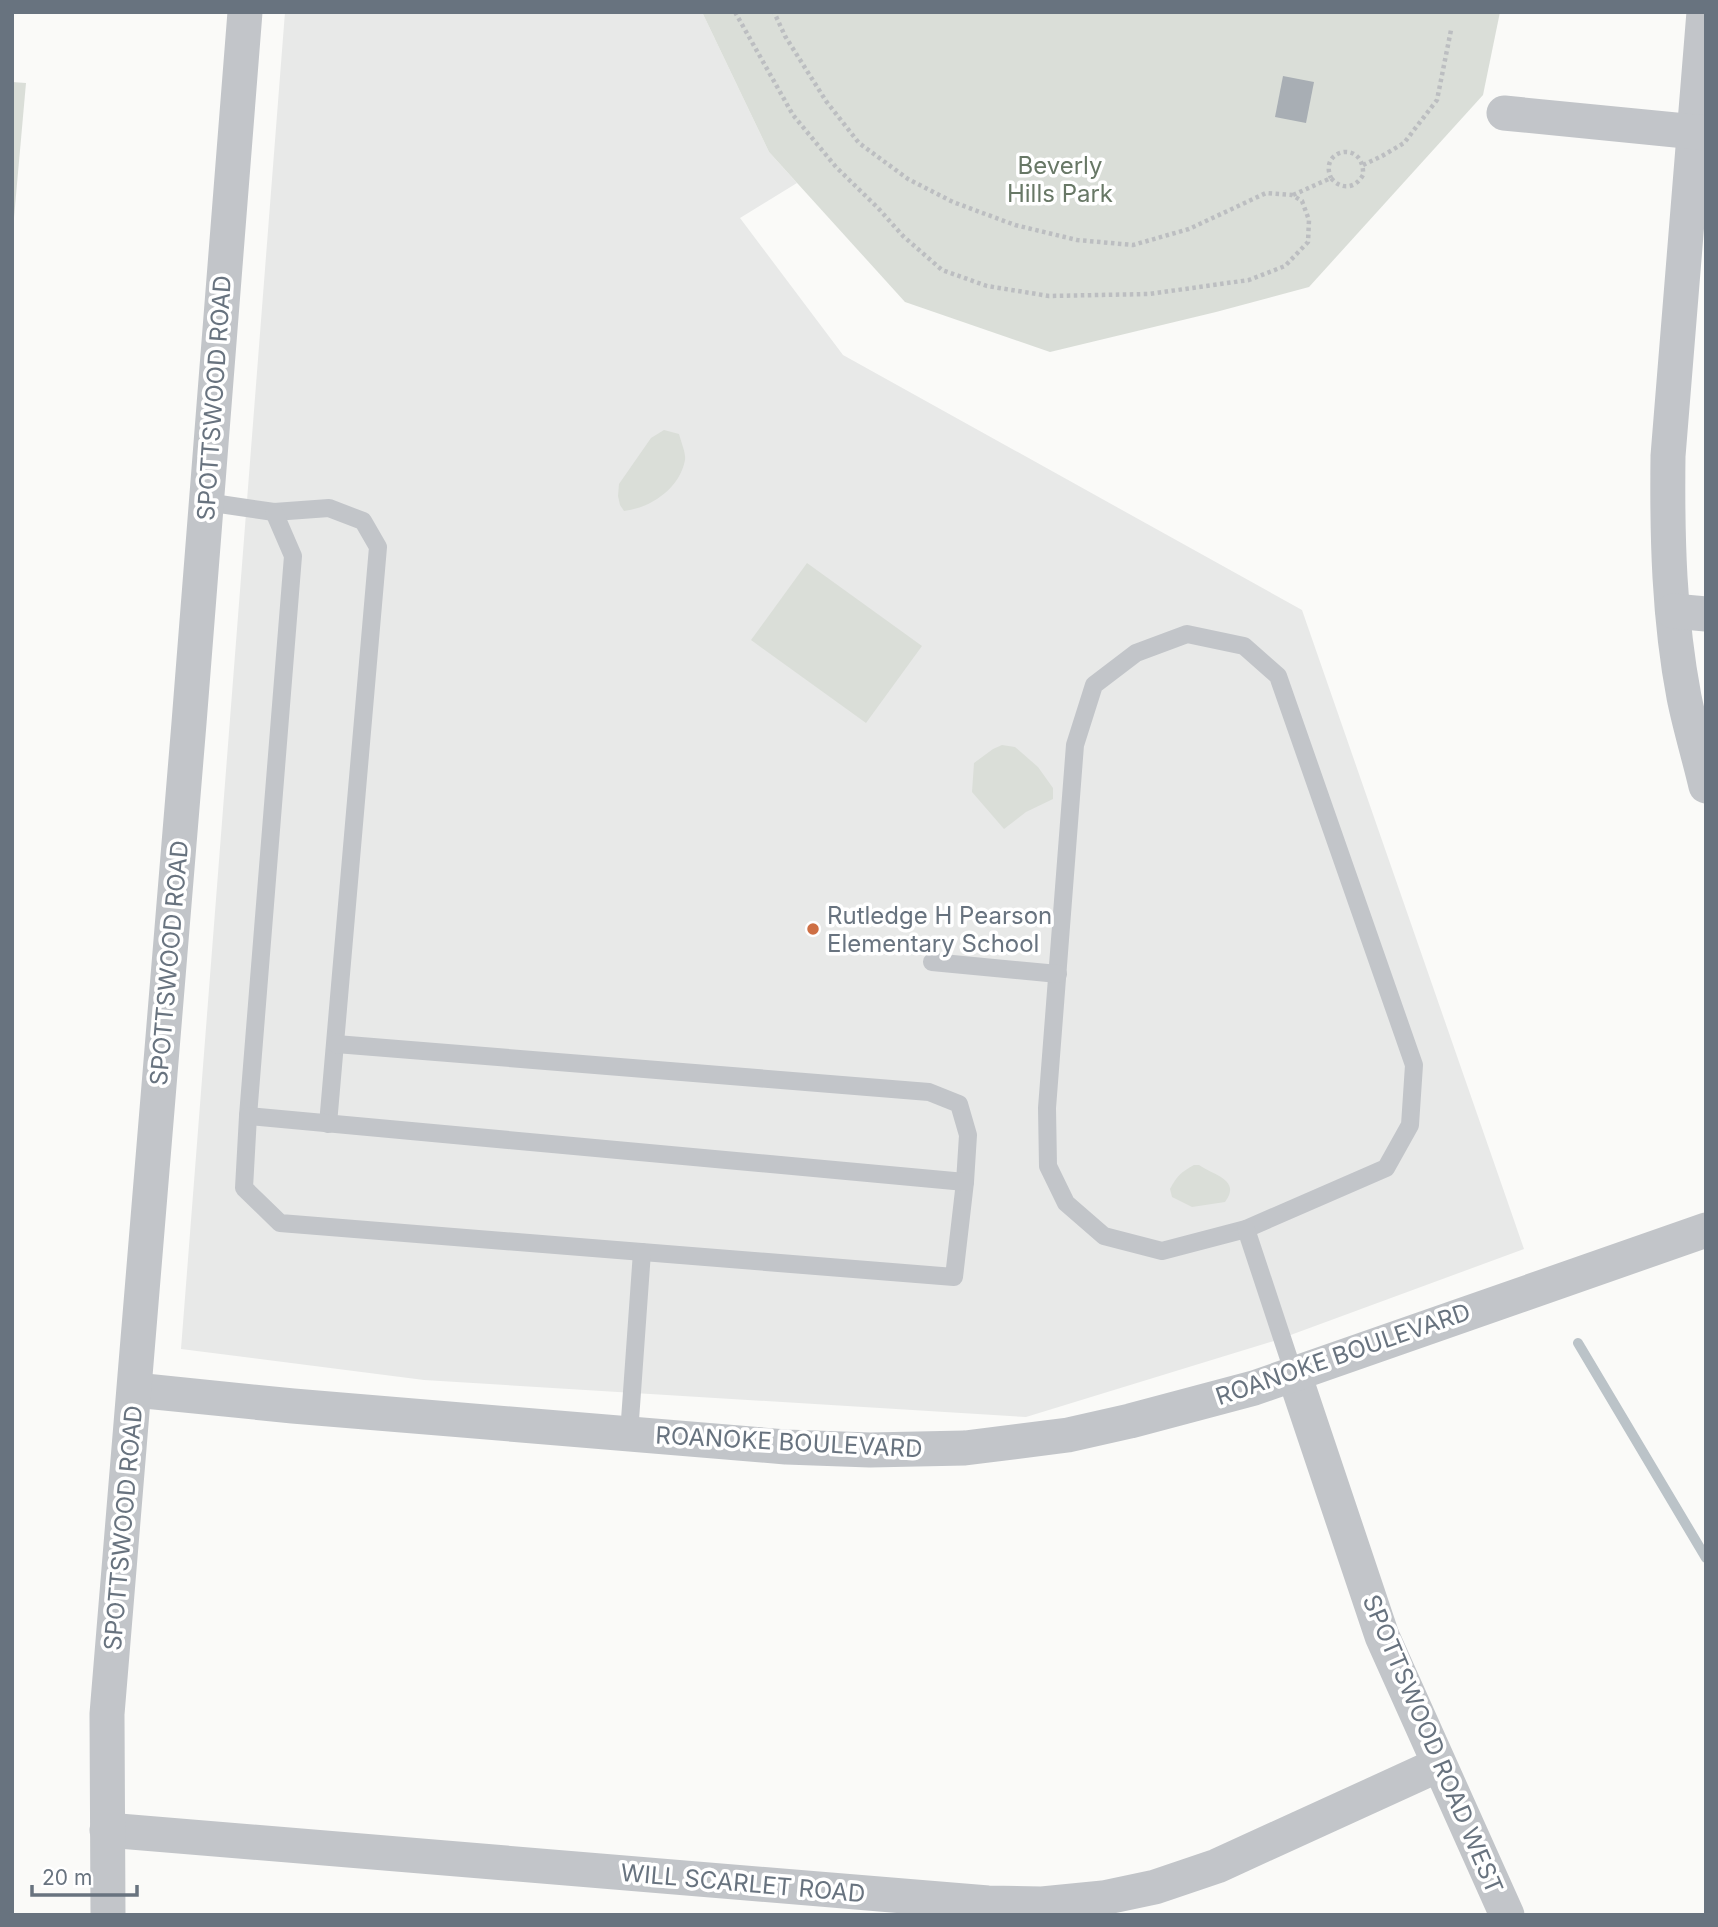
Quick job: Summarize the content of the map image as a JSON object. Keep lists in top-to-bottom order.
{
  "streets": {
    "street": [
      "SPOTTSWOOD ROAD",
      "ROANOKE BOULEVARD",
      "SPOTTSWOOD ROAD WEST",
      "WILL SCARLET ROAD"
    ]
  },
  "crossings": [
    ["SPOTTSWOOD ROAD", "ROANOKE BOULEVARD"],
    ["SPOTTSWOOD ROAD", "WILL SCARLET ROAD"],
    ["ROANOKE BOULEVARD", "SPOTTSWOOD ROAD WEST"],
    ["SPOTTSWOOD ROAD WEST", "WILL SCARLET ROAD"]
  ],
  "parks": ["Beverly Hills Park"],
  "places": ["Rutledge H Pearson Elementary School"],
  "scale_bar": "20 m"
}
